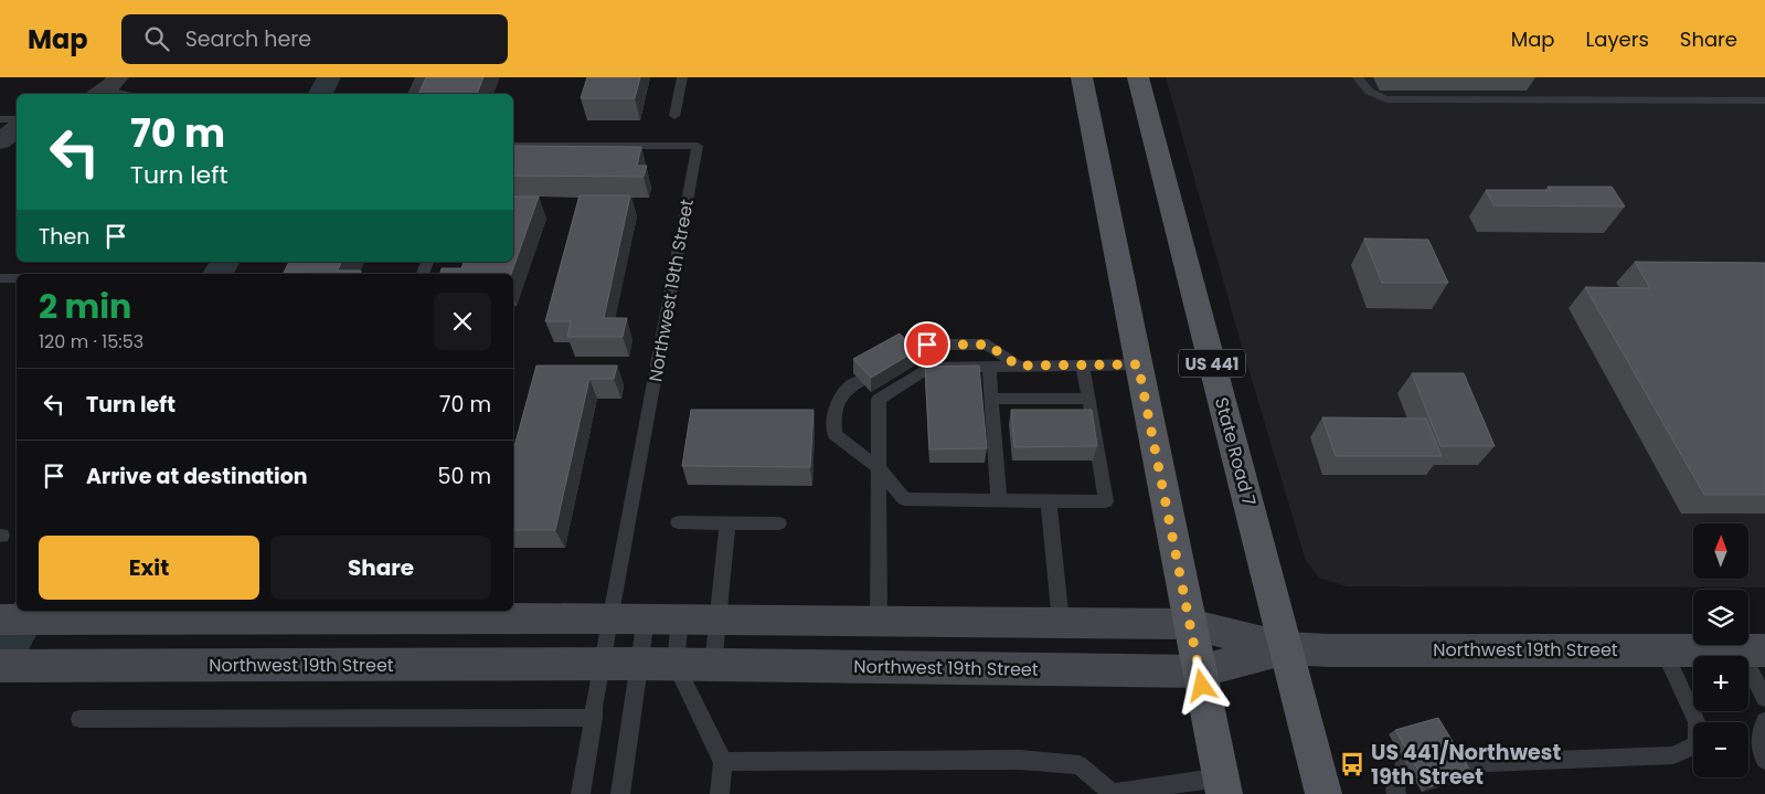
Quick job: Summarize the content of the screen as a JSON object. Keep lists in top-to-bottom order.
{
  "streets": {
    "main road": ["US 441", "State Road 7"],
    "street": ["Northwest 19th Street"]
  },
  "crossings": [
    ["Northwest 19th Street", "State Road 7"]
  ],
  "places": {
    "bus stop": ["US 441/Northwest 19th Street"]
  },
  "north": "top",
  "page": {
    "header": "Map",
    "search": "Search here",
    "nav": ["Map", "Layers", "Share"],
    "turn": ["70 m", "Turn left"],
    "then": "Then",
    "heading": ["2 min", "120 m · 15:53"],
    "list": [
      {
        "name": "Turn left",
        "value": "70 m"
      },
      {
        "name": "Arrive at destination",
        "value": "50 m"
      }
    ],
    "map_buttons": ["+", "−"],
    "buttons": ["Exit", "Share"]
  }
}
